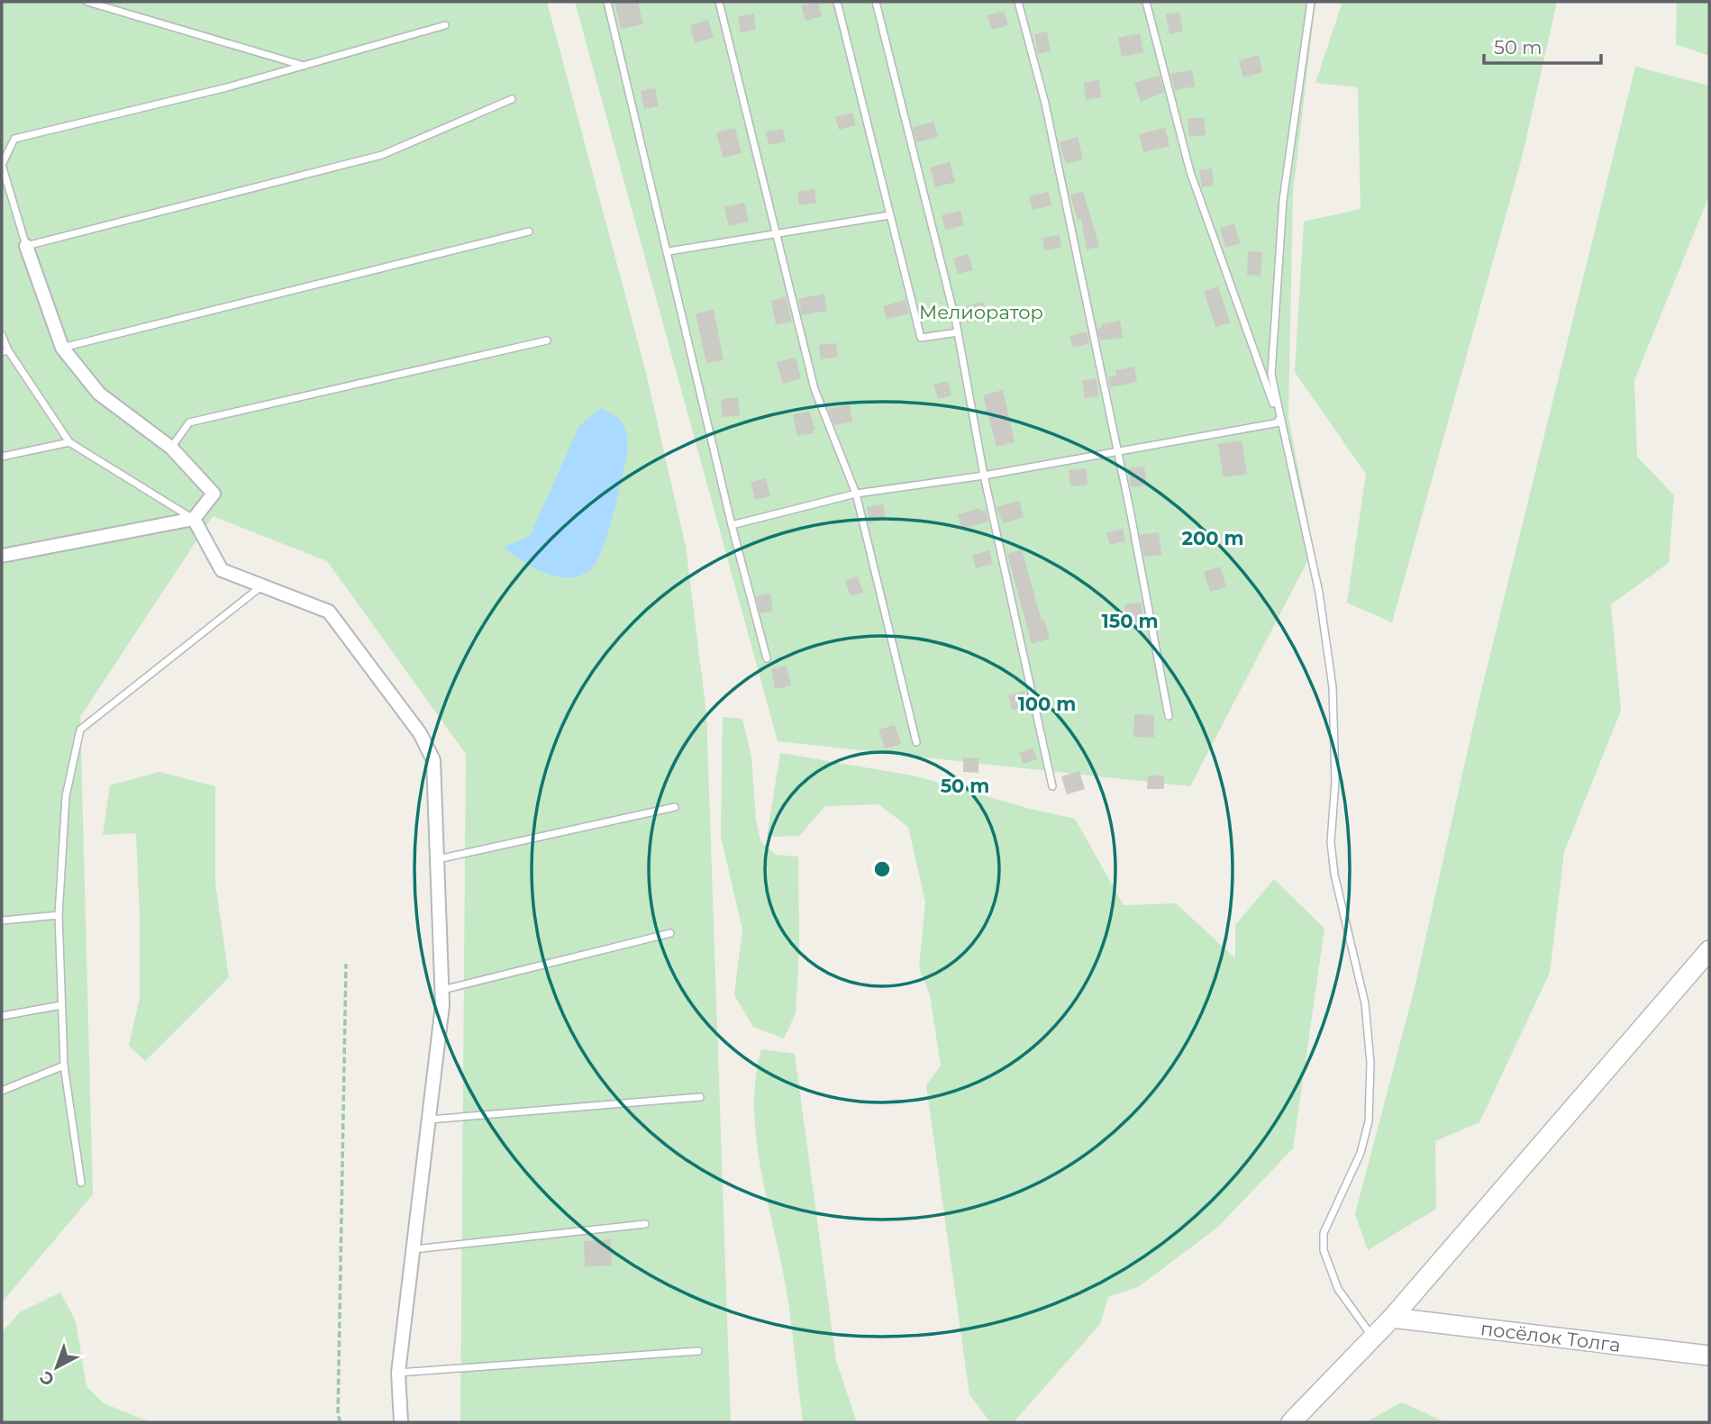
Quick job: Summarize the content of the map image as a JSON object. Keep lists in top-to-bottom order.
{
  "streets": {
    "street": ["посёлок Толга"]
  },
  "parks": ["Мелиоратор"],
  "scale_bar": "50 m",
  "north": "bottom left",
  "rings": [
    "200 m",
    "150 m",
    "100 m",
    "50 m"
  ]
}
